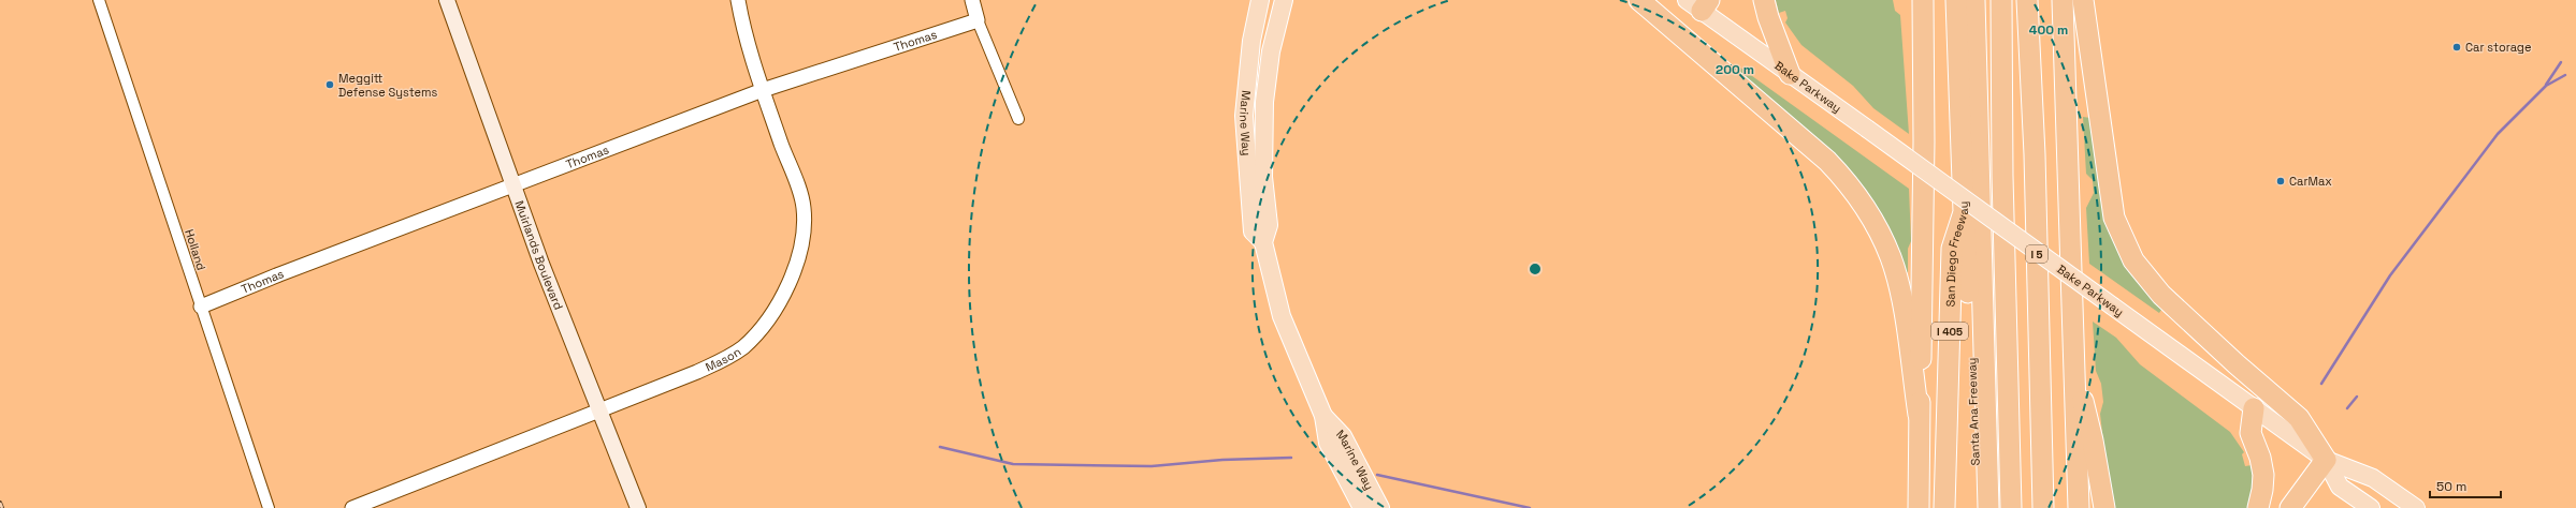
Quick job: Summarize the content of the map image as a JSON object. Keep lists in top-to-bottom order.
{
  "streets": {
    "highway": [
      "San Diego Freeway",
      "I 5",
      "I 405",
      "Santa Ana Freeway"
    ],
    "main road": ["Bake Parkway", "Marine Way", "Muirlands Boulevard"],
    "street": ["Thomas", "Holland", "Mason"]
  },
  "crossings": [
    ["Thomas", "Holland"],
    ["Thomas", "Muirlands Boulevard"],
    ["Thomas", "Mason"],
    ["San Diego Freeway", "Santa Ana Freeway"],
    ["Muirlands Boulevard", "Mason"]
  ],
  "places": ["Car storage", "Meggitt Defense Systems", "CarMax"],
  "scale_bar": "50 m",
  "rings": ["400 m", "200 m"]
}
